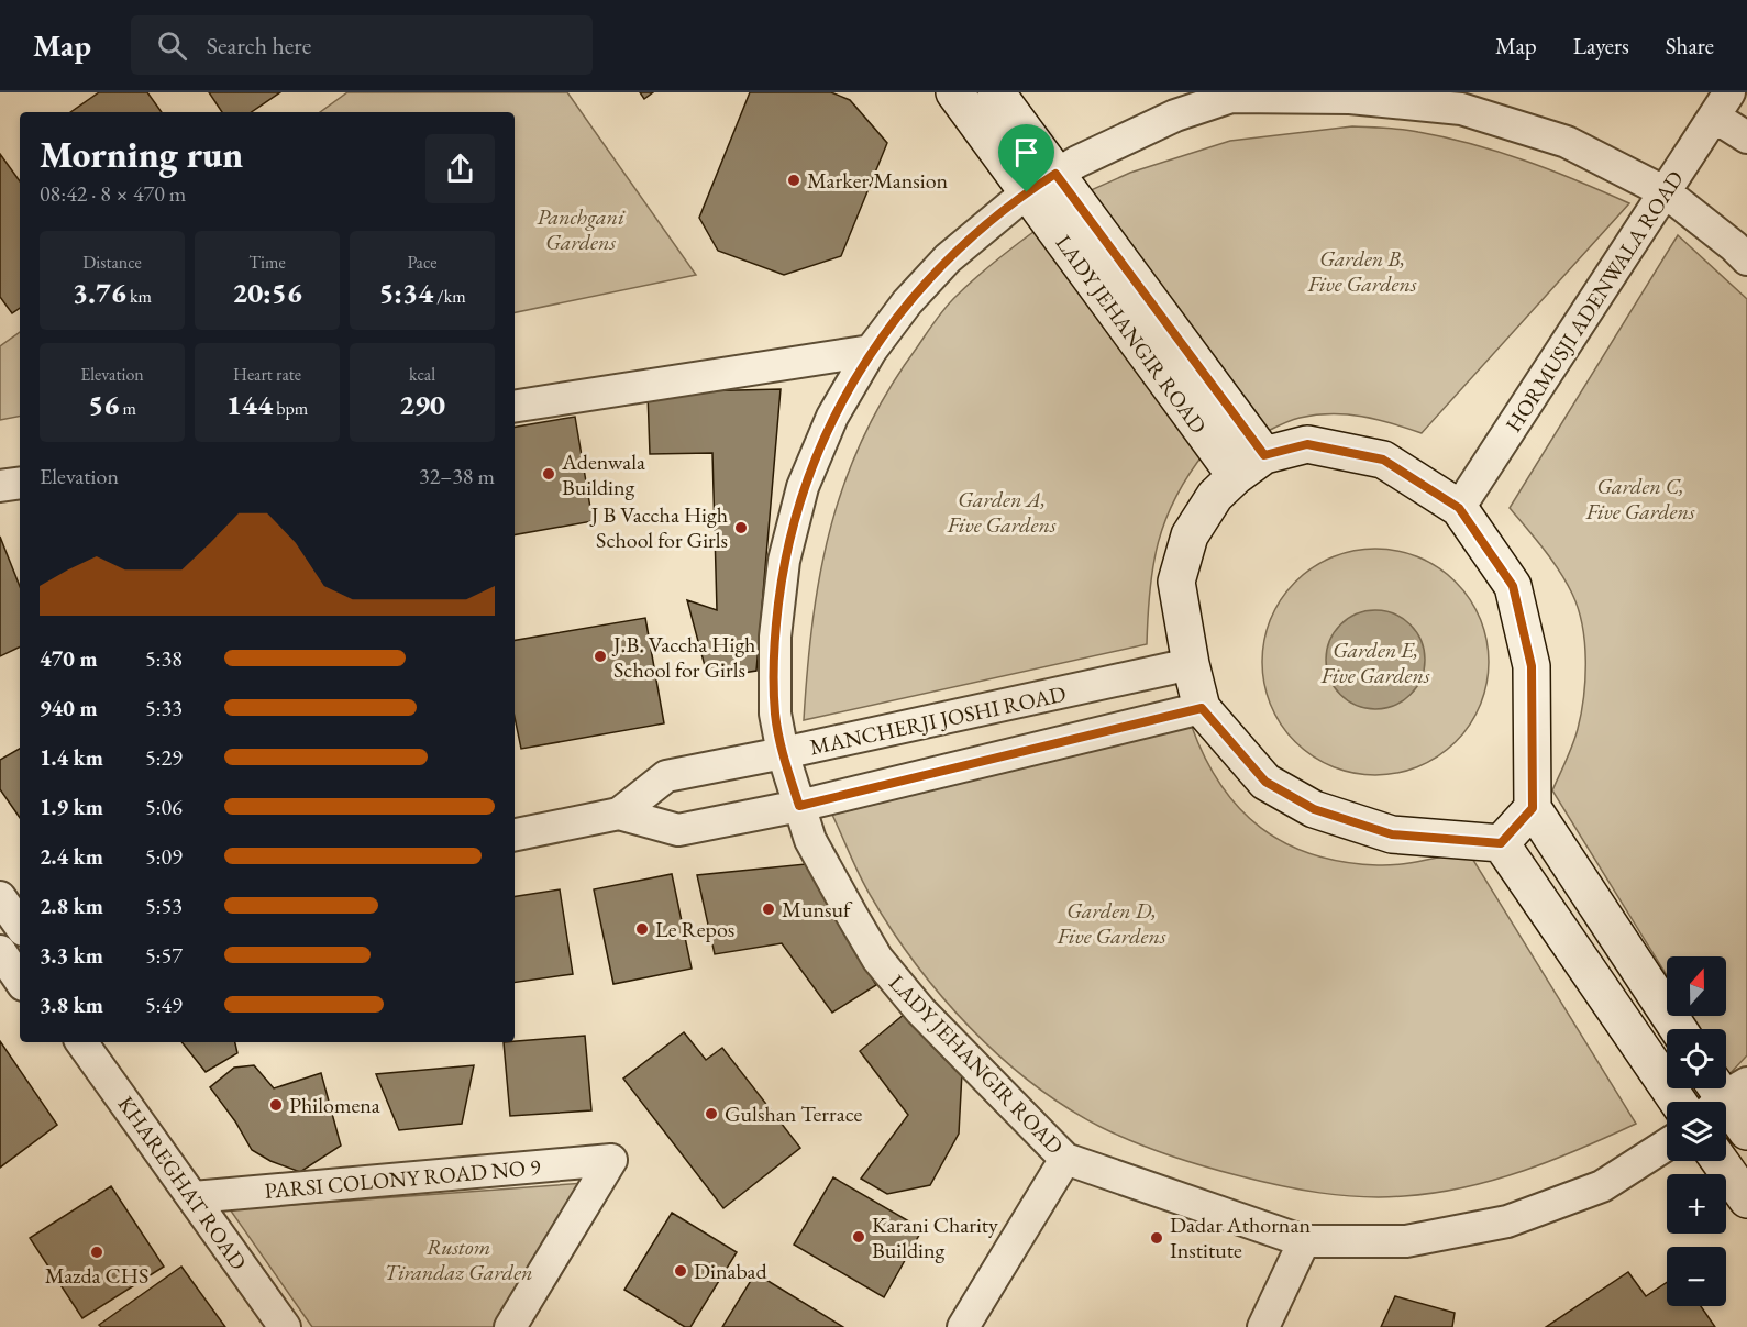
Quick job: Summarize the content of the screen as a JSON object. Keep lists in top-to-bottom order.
{
  "streets": {
    "street": [
      "HORMUSJI ADENWALA ROAD",
      "LADY JEHANGIR ROAD",
      "MANCHERJI JOSHI ROAD",
      "PARSI COLONY ROAD NO 9",
      "KHAREGHAT ROAD"
    ]
  },
  "crossings": [
    ["HORMUSJI ADENWALA ROAD", "LADY JEHANGIR ROAD"],
    ["LADY JEHANGIR ROAD", "MANCHERJI JOSHI ROAD"],
    ["PARSI COLONY ROAD NO 9", "KHAREGHAT ROAD"]
  ],
  "parks": [
    "Panchgani Gardens",
    "Garden B, Five Gardens",
    "Garden C, Five Gardens",
    "Garden A, Five Gardens",
    "Garden E, Five Gardens",
    "Garden D, Five Gardens",
    "Rustom Tirandaz Garden"
  ],
  "places": [
    "Marker Mansion",
    "Adenwala Building",
    "J B Vaccha High School for Girls",
    "J.B. Vaccha High School for Girls",
    "Munsuf",
    "Le Repos",
    "Philomena",
    "Gulshan Terrace",
    "Karani Charity Building",
    "Dadar Athornan Institute",
    "Mazda CHS",
    "Dinabad"
  ],
  "north": "top",
  "page": {
    "header": "Map",
    "search": "Search here",
    "nav": ["Map", "Layers", "Share"],
    "heading": ["Morning run", "08:42 · 8 × 470 m"],
    "stats": [
      ["Distance", "3.76 km"],
      ["Time", "20:56"],
      ["Pace", "5:34 /km"],
      ["Elevation", "56 m"],
      ["Heart rate", "144 bpm"],
      ["kcal", "290"]
    ],
    "chart": ["Elevation", "32–38 m"],
    "list": [
      {
        "name": "470 m",
        "note": "5:38"
      },
      {
        "name": "940 m",
        "note": "5:33"
      },
      {
        "name": "1.4 km",
        "note": "5:29"
      },
      {
        "name": "1.9 km",
        "note": "5:06"
      },
      {
        "name": "2.4 km",
        "note": "5:09"
      },
      {
        "name": "2.8 km",
        "note": "5:53"
      },
      {
        "name": "3.3 km",
        "note": "5:57"
      },
      {
        "name": "3.8 km",
        "note": "5:49"
      }
    ],
    "map_buttons": ["+", "−"]
  }
}
